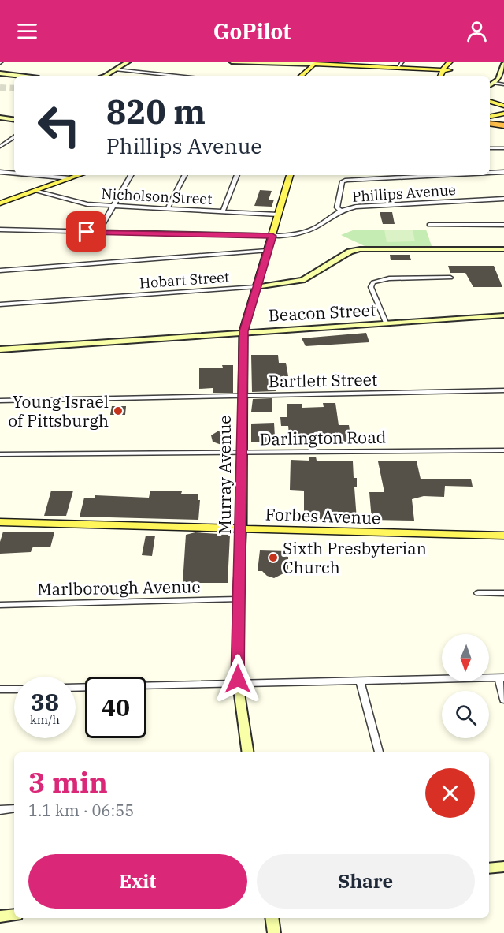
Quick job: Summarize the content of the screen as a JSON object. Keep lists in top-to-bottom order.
{
  "streets": {
    "main road": ["Murray Avenue", "Forbes Avenue"],
    "street": [
      "Phillips Avenue",
      "Nicholson Street",
      "Hobart Street",
      "Beacon Street",
      "Bartlett Street",
      "Darlington Road",
      "Marlborough Avenue"
    ]
  },
  "crossings": [
    ["Phillips Avenue", "Murray Avenue"],
    ["Nicholson Street", "Murray Avenue"],
    ["Hobart Street", "Murray Avenue"],
    ["Beacon Street", "Murray Avenue"],
    ["Bartlett Street", "Murray Avenue"],
    ["Darlington Road", "Murray Avenue"],
    ["Murray Avenue", "Forbes Avenue"],
    ["Murray Avenue", "Marlborough Avenue"]
  ],
  "places": ["Young Israel of Pittsburgh", "Sixth Presbyterian Church"],
  "north": "bottom",
  "page": {
    "header": "GoPilot",
    "turn": ["820 m", "Phillips Avenue"],
    "speed": "38 km/h",
    "limit": "40",
    "heading": ["3 min", "1.1 km · 06:55"],
    "buttons": ["Exit", "Share"]
  }
}
